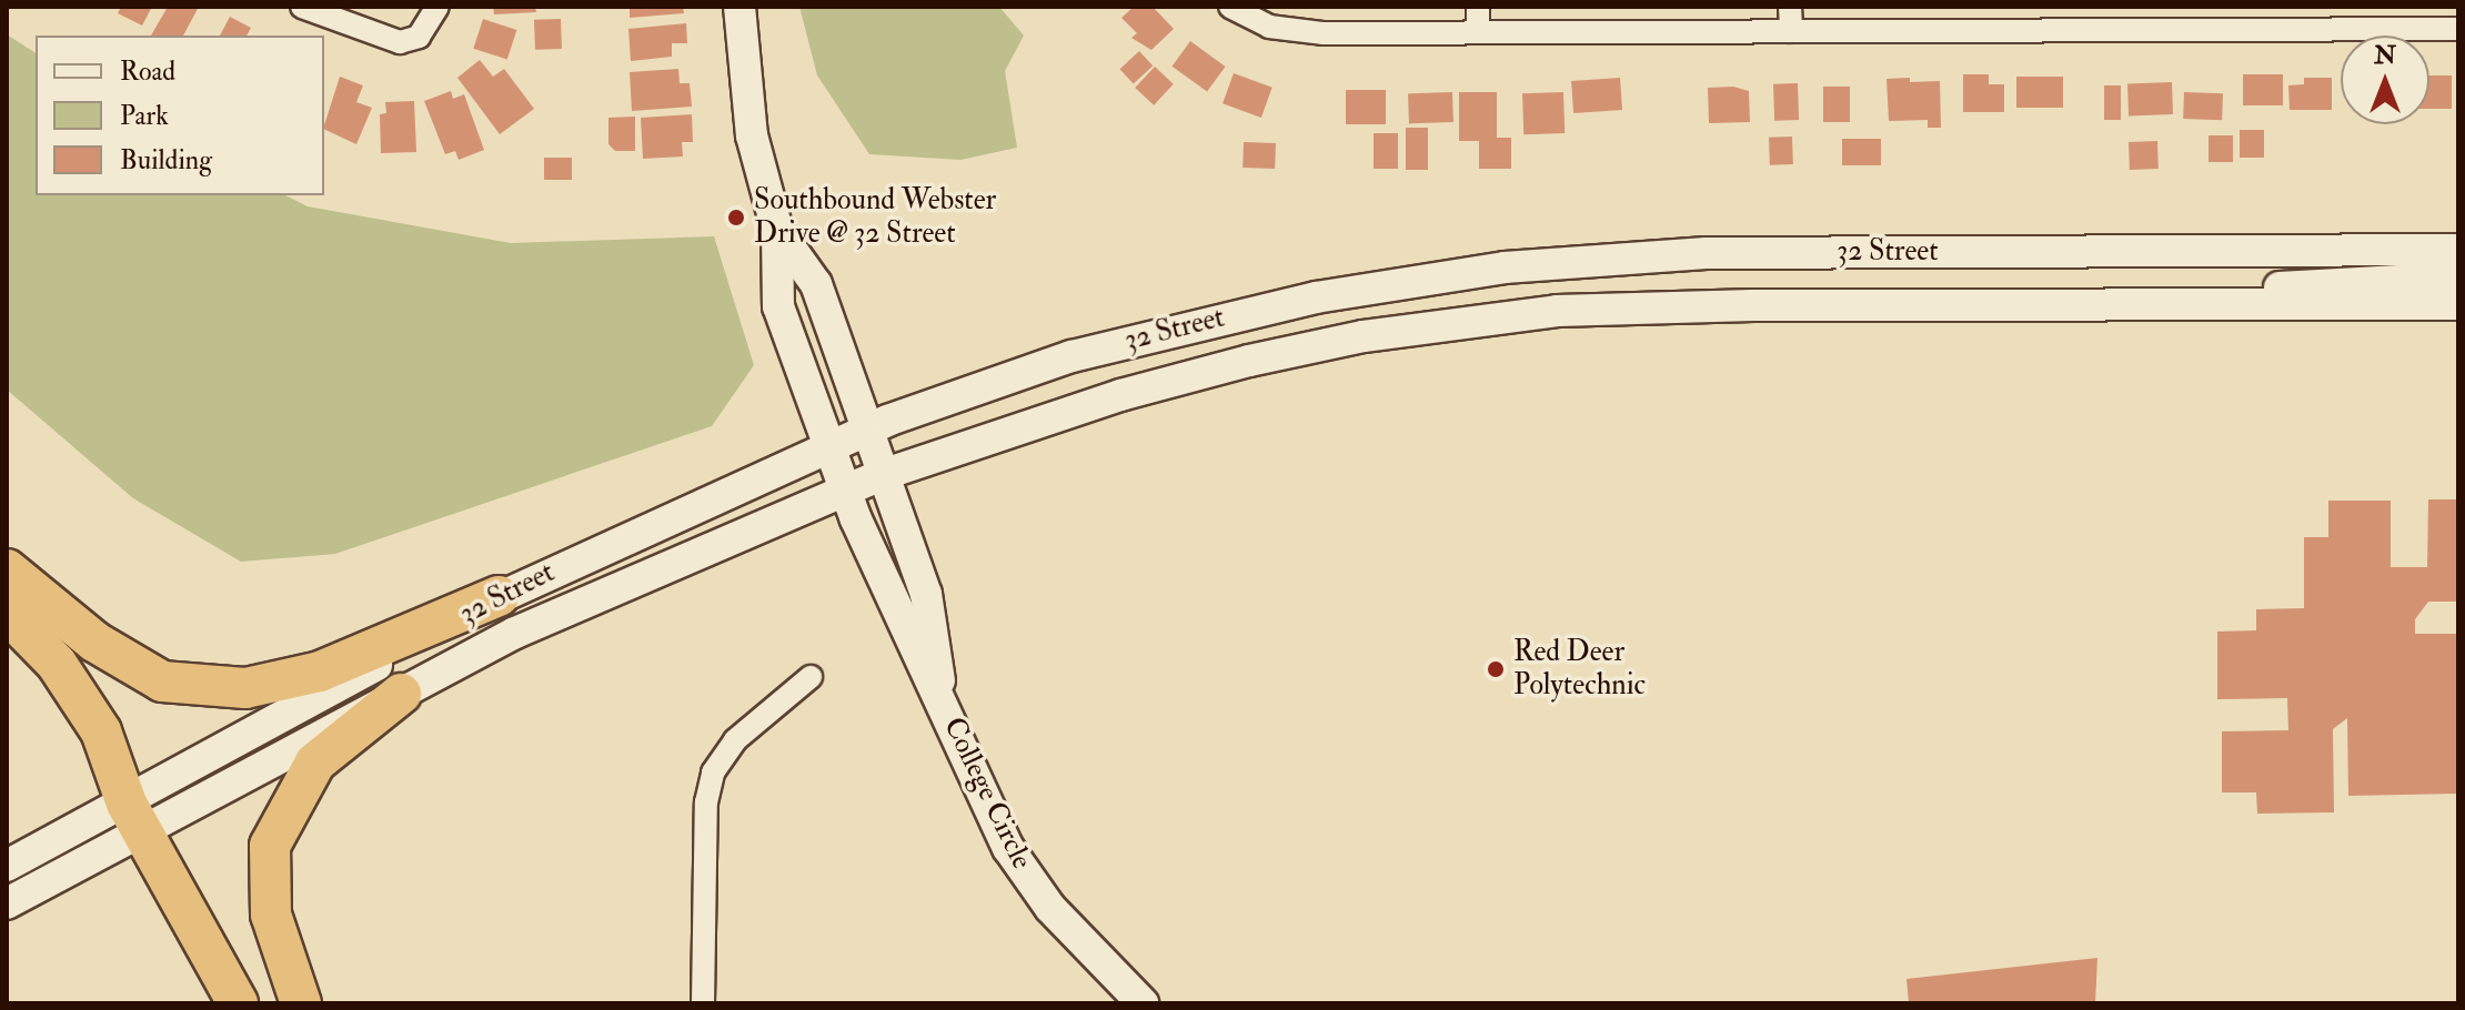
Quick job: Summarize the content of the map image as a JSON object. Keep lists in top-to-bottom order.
{
  "streets": {
    "main road": ["32 Street", "College Circle"]
  },
  "crossings": [
    ["32 Street", "College Circle"]
  ],
  "places": ["Southbound Webster Drive @ 32 Street", "Red Deer Polytechnic"],
  "legend": ["Road", "Park", "Building"],
  "north": "top"
}
